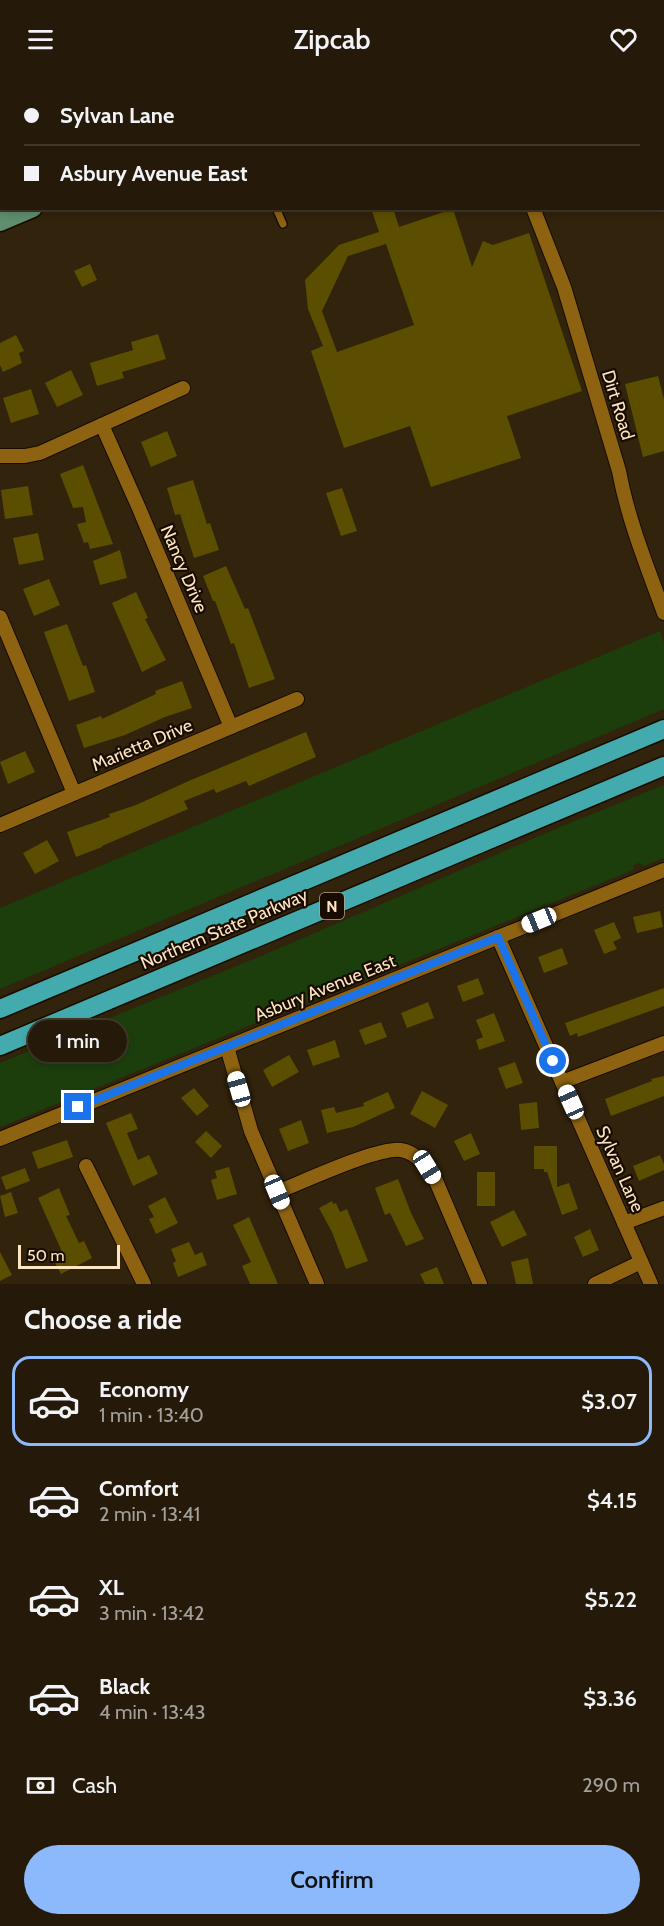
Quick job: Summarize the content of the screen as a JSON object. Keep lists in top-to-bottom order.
{
  "streets": {
    "highway": ["N", "Northern State Parkway"],
    "street": [
      "Dirt Road",
      "Nancy Drive",
      "Marietta Drive",
      "Asbury Avenue East",
      "Sylvan Lane"
    ]
  },
  "crossings": [
    ["Nancy Drive", "Marietta Drive"],
    ["Asbury Avenue East", "Sylvan Lane"]
  ],
  "scale_bar": "50 m",
  "page": {
    "header": "Zipcab",
    "banner": ["Sylvan Lane", "Asbury Avenue East"],
    "bubble": "1 min",
    "scale": "50 m",
    "heading": "Choose a ride",
    "list": [
      {
        "name": "Economy",
        "note": "1 min · 13:40",
        "value": "$3.07"
      },
      {
        "name": "Comfort",
        "note": "2 min · 13:41",
        "value": "$4.15"
      },
      {
        "name": "XL",
        "note": "3 min · 13:42",
        "value": "$5.22"
      },
      {
        "name": "Black",
        "note": "4 min · 13:43",
        "value": "$3.36"
      }
    ],
    "pay": ["Cash", "290 m"],
    "buttons": "Confirm"
  }
}
